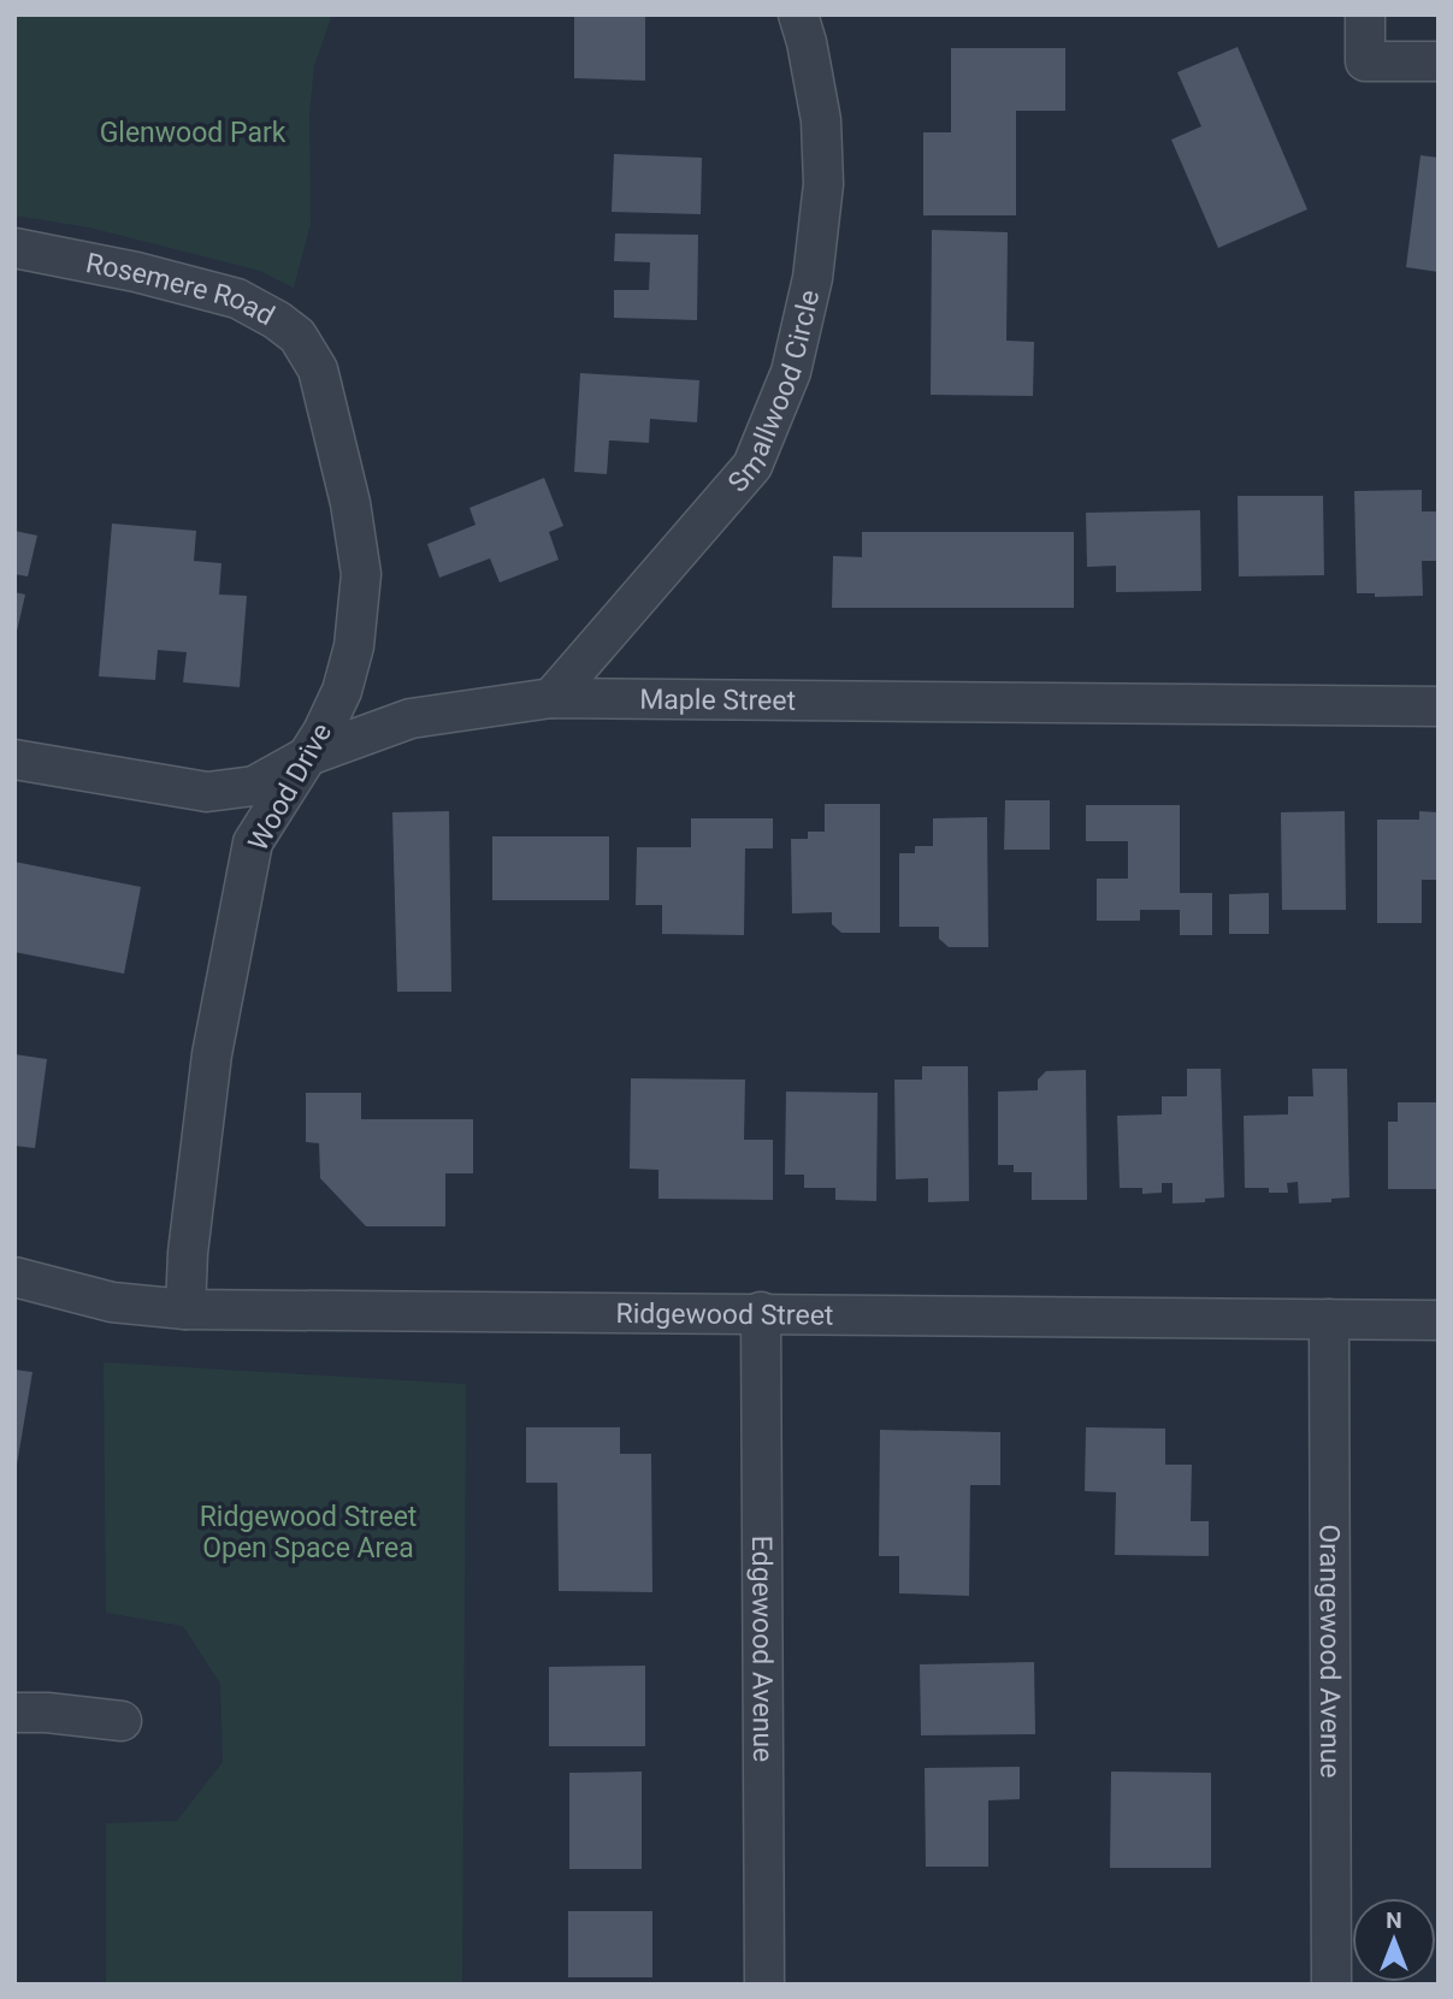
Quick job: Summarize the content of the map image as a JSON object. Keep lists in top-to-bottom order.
{
  "streets": {
    "street": [
      "Rosemere Road",
      "Smallwood Circle",
      "Maple Street",
      "Wood Drive",
      "Ridgewood Street",
      "Edgewood Avenue",
      "Orangewood Avenue"
    ]
  },
  "crossings": [
    ["Rosemere Road", "Wood Drive"],
    ["Smallwood Circle", "Maple Street"],
    ["Maple Street", "Wood Drive"],
    ["Wood Drive", "Ridgewood Street"],
    ["Ridgewood Street", "Edgewood Avenue"],
    ["Ridgewood Street", "Orangewood Avenue"]
  ],
  "parks": ["Glenwood Park", "Ridgewood Street Open Space Area"],
  "north": "top"
}
